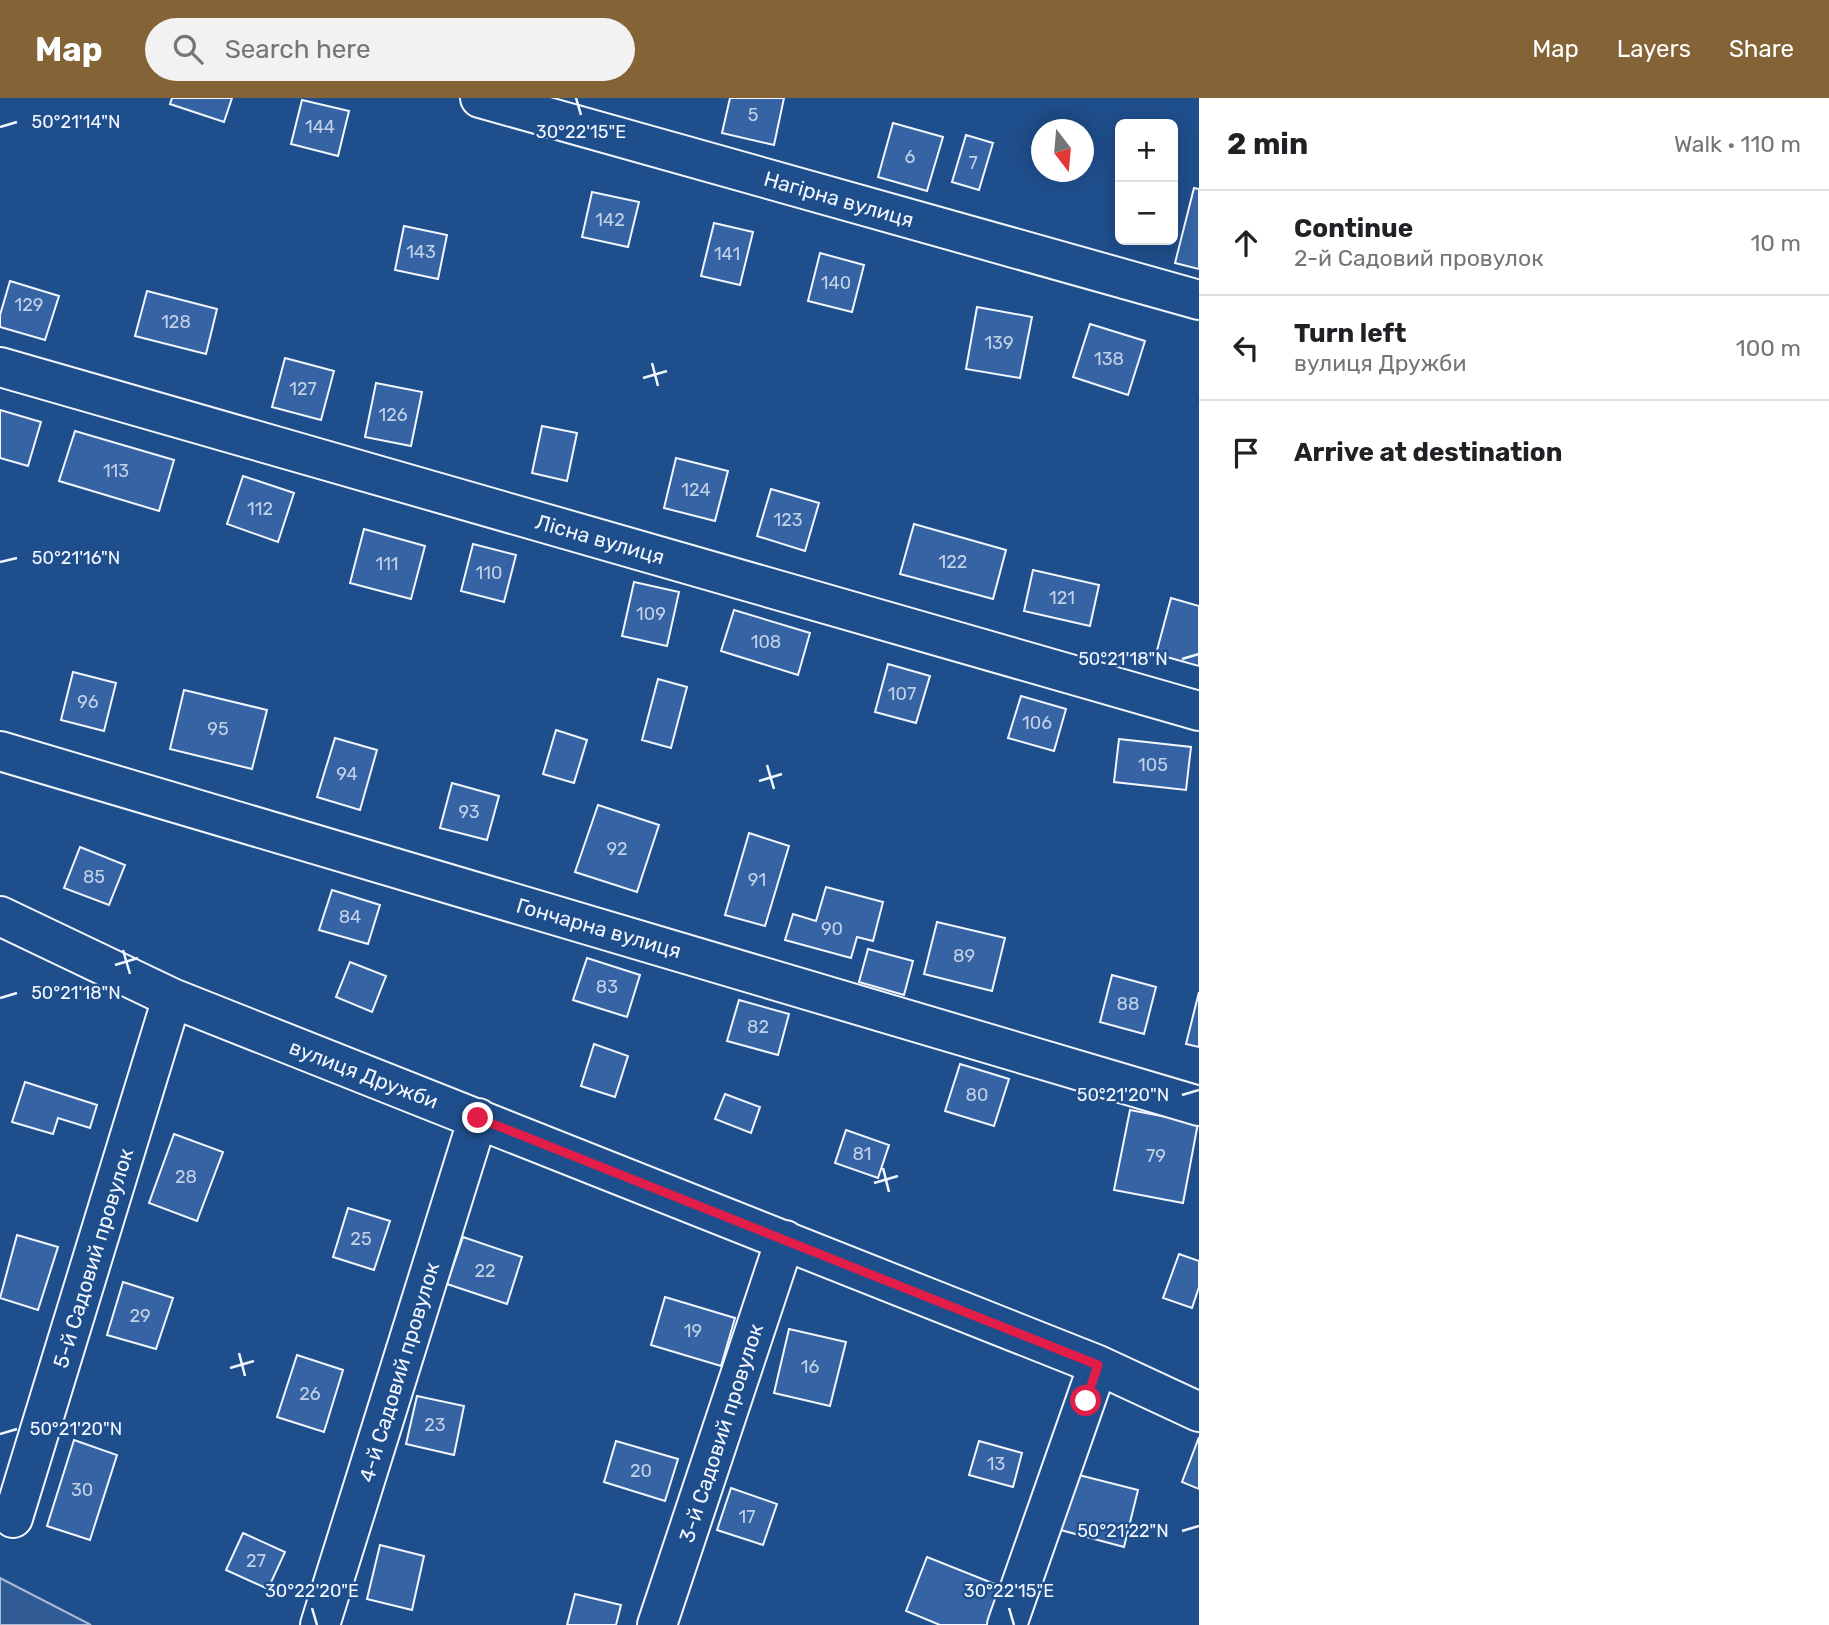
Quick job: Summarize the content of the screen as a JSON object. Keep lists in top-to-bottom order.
{
  "streets": {
    "street": [
      "Нагірна вулиця",
      "Лісна вулиця",
      "Гончарна вулиця",
      "вулиця Дружби",
      "5-й Садовий провулок",
      "4-й Садовий провулок",
      "3-й Садовий провулок"
    ]
  },
  "crossings": [
    ["вулиця Дружби", "5-й Садовий провулок"],
    ["вулиця Дружби", "4-й Садовий провулок"],
    ["вулиця Дружби", "3-й Садовий провулок"]
  ],
  "house_numbers": [
    "5",
    "144",
    "6",
    "7",
    "142",
    "143",
    "141",
    "140",
    "129",
    "128",
    "139",
    "138",
    "127",
    "126",
    "113",
    "124",
    "112",
    "123",
    "122",
    "111",
    "110",
    "121",
    "109",
    "108",
    "107",
    "96",
    "106",
    "95",
    "105",
    "94",
    "93",
    "92",
    "85",
    "91",
    "84",
    "90",
    "89",
    "83",
    "88",
    "82",
    "80",
    "81",
    "79",
    "28",
    "25",
    "22",
    "29",
    "19",
    "16",
    "26",
    "23",
    "13",
    "20",
    "30",
    "17",
    "27"
  ],
  "north": "bottom",
  "page": {
    "header": "Map",
    "search": "Search here",
    "nav": ["Map", "Layers", "Share"],
    "heading": ["2 min", "Walk · 110 m"],
    "map_buttons": ["+", "−"],
    "list": [
      ["Continue", "2-й Садовий провулок", "10 m"],
      ["Turn left", "вулиця Дружби", "100 m"],
      "Arrive at destination"
    ]
  },
  "coordinates": [
    "50°21'14\"N",
    "30°22'15\"E",
    "50°21'16\"N",
    "50°21'18\"N",
    "50°21'20\"N",
    "50°21'22\"N",
    "30°22'20\"E"
  ]
}
